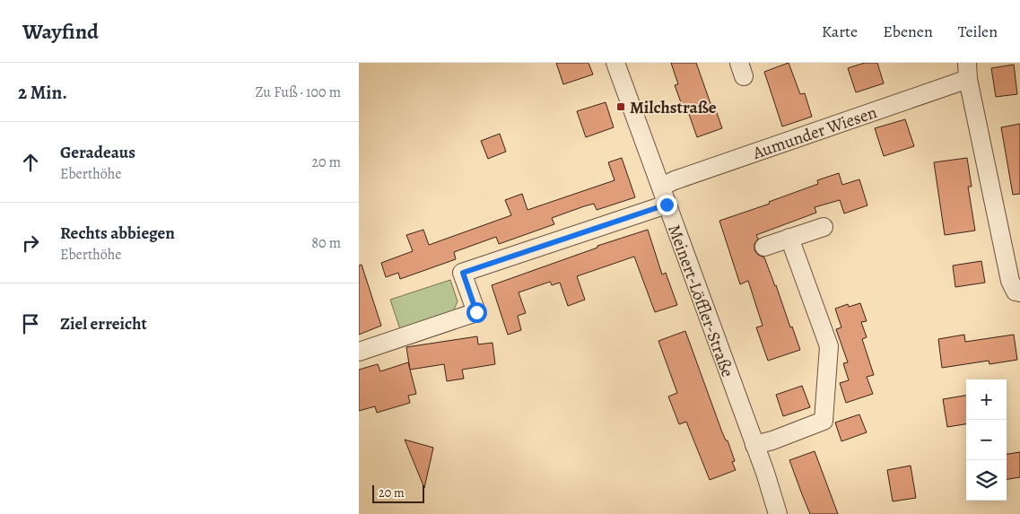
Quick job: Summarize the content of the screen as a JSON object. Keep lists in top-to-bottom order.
{
  "streets": {
    "street": ["Aumunder Wiesen", "Meinert-Löffler-Straße"]
  },
  "crossings": [
    ["Aumunder Wiesen", "Meinert-Löffler-Straße"]
  ],
  "places": {
    "transit": ["Milchstraße"]
  },
  "scale_bar": "20 m",
  "page": {
    "header": "Wayfind",
    "nav": ["Karte", "Ebenen", "Teilen"],
    "heading": ["2 Min.", "Zu Fuß · 100 m"],
    "list": [
      ["Geradeaus", "Eberthöhe", "20 m"],
      ["Rechts abbiegen", "Eberthöhe", "80 m"],
      "Ziel erreicht"
    ],
    "map_buttons": ["+", "−"],
    "scale": "20 m"
  }
}
